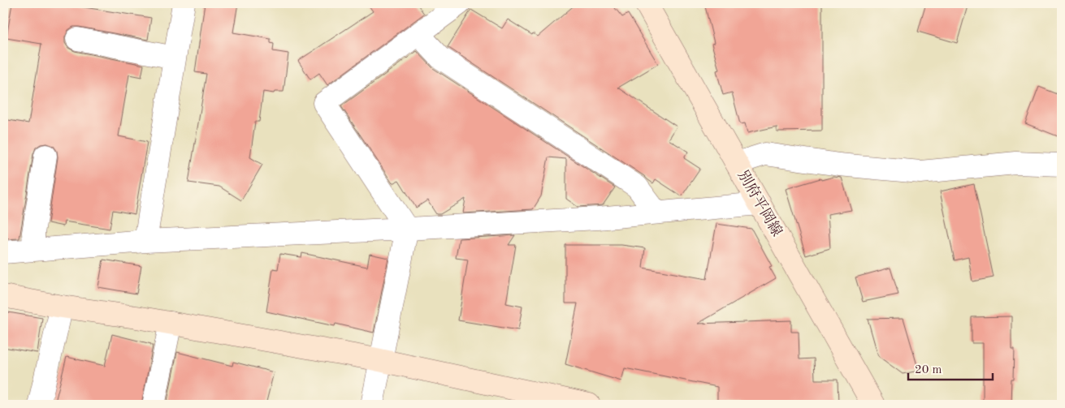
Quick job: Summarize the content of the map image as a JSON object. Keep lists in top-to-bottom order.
{
  "streets": {
    "street": ["別府平岡線"]
  },
  "scale_bar": "20 m"
}
